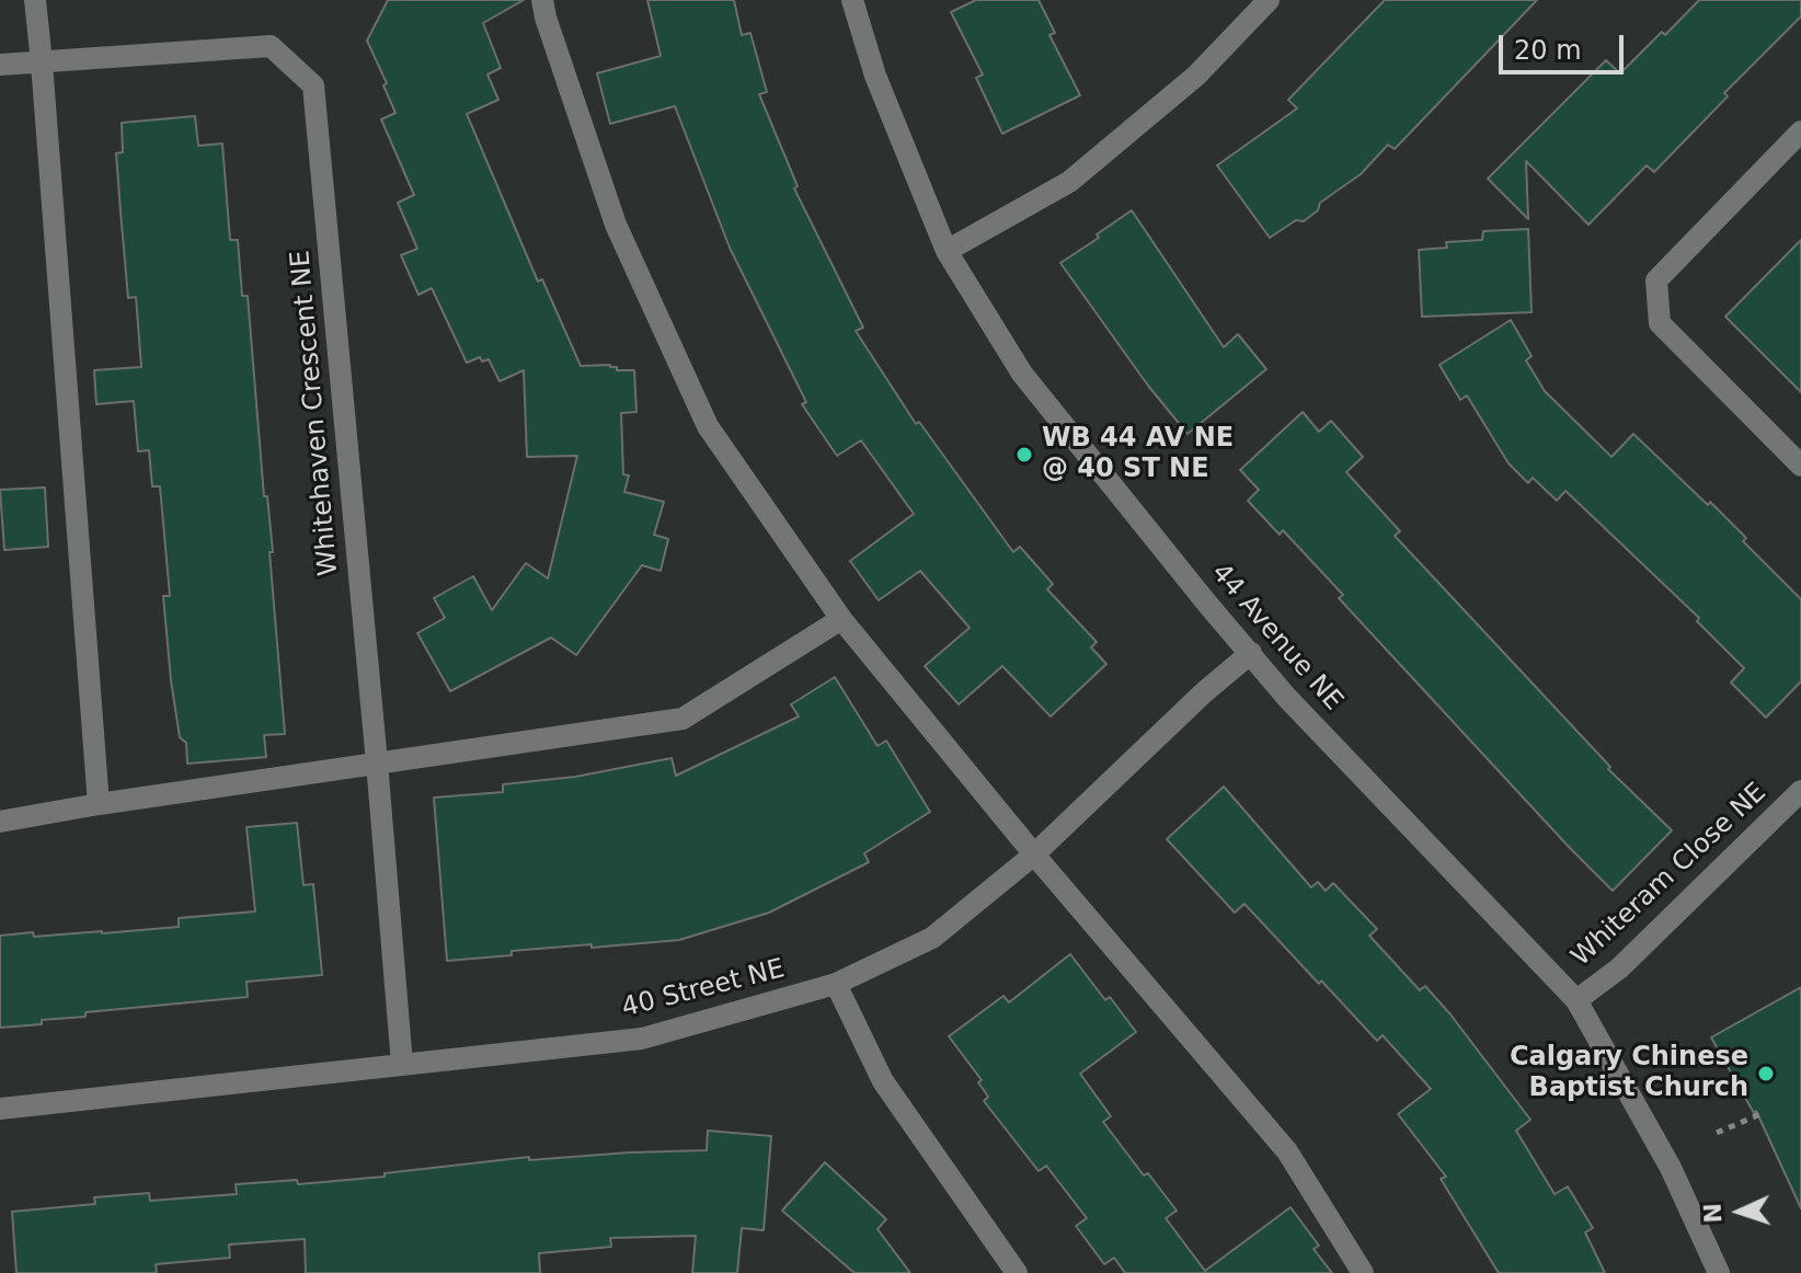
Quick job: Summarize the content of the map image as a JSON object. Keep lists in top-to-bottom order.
{
  "streets": {
    "street": [
      "Whitehaven Crescent NE",
      "44 Avenue NE",
      "Whiteram Close NE",
      "40 Street NE"
    ]
  },
  "crossings": [
    ["Whitehaven Crescent NE", "40 Street NE"],
    ["44 Avenue NE", "Whiteram Close NE"],
    ["44 Avenue NE", "40 Street NE"]
  ],
  "places": ["WB 44 AV NE @ 40 ST NE", "Calgary Chinese Baptist Church"],
  "scale_bar": "20 m",
  "north": "left"
}
